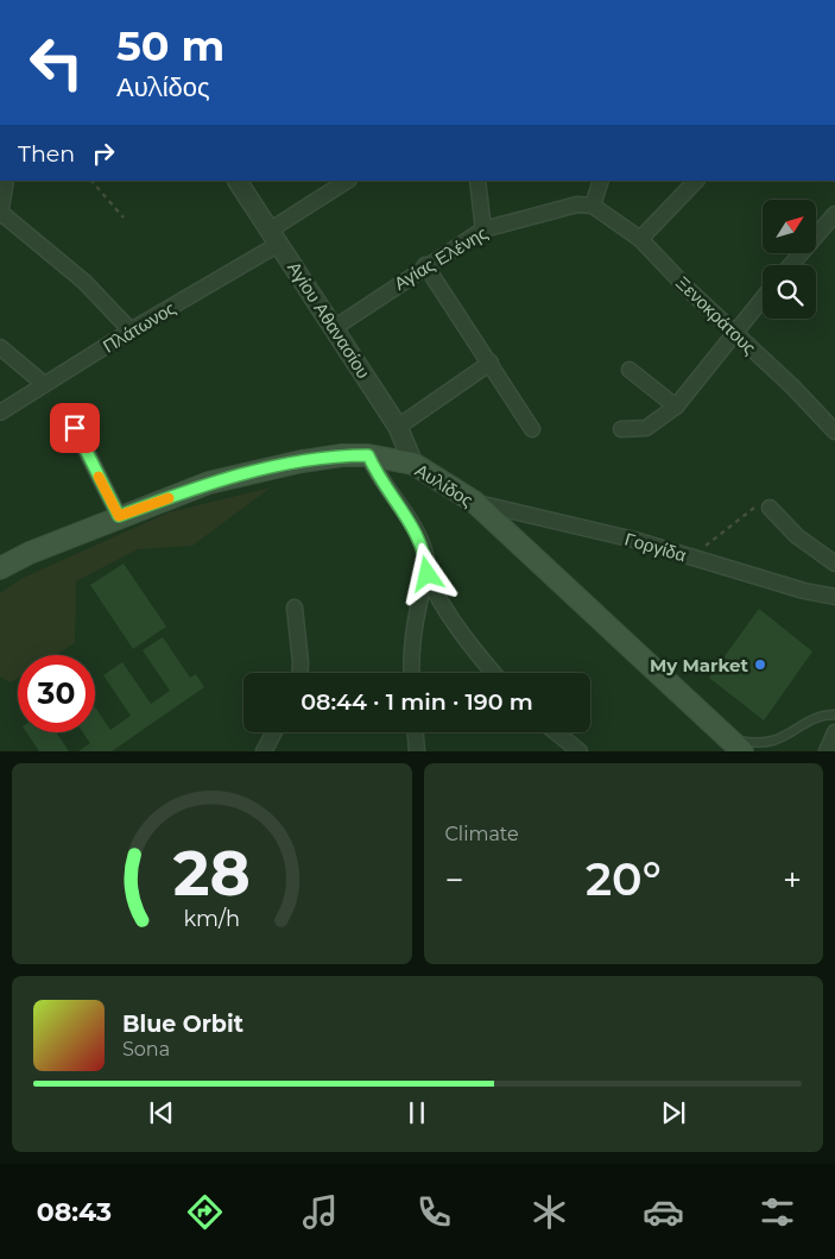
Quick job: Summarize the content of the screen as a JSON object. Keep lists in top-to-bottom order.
{
  "streets": {
    "main road": ["Αυλίδος"],
    "street": [
      "Αγίας Ελένης",
      "Ξενοκράτους",
      "Αγίου Αθανασίου",
      "Πλάτωνος",
      "Γοργίδα"
    ]
  },
  "crossings": [
    ["Αγίας Ελένης", "Ξενοκράτους"],
    ["Αγίας Ελένης", "Αγίου Αθανασίου"],
    ["Αγίου Αθανασίου", "Πλάτωνος"],
    ["Αγίου Αθανασίου", "Αυλίδος"],
    ["Αυλίδος", "Γοργίδα"]
  ],
  "places": ["My Market"],
  "north": "top right",
  "page": {
    "turn": ["50 m", "Αυλίδος"],
    "then": "Then",
    "limit": "30",
    "trip": "08:44 · 1 min · 190 m",
    "tile": "Climate",
    "heat": ["−", "20°", "+"],
    "song": ["Blue Orbit", "Sona"],
    "tabs": "08:43",
    "gauge": ["28", "km/h"]
  }
}
